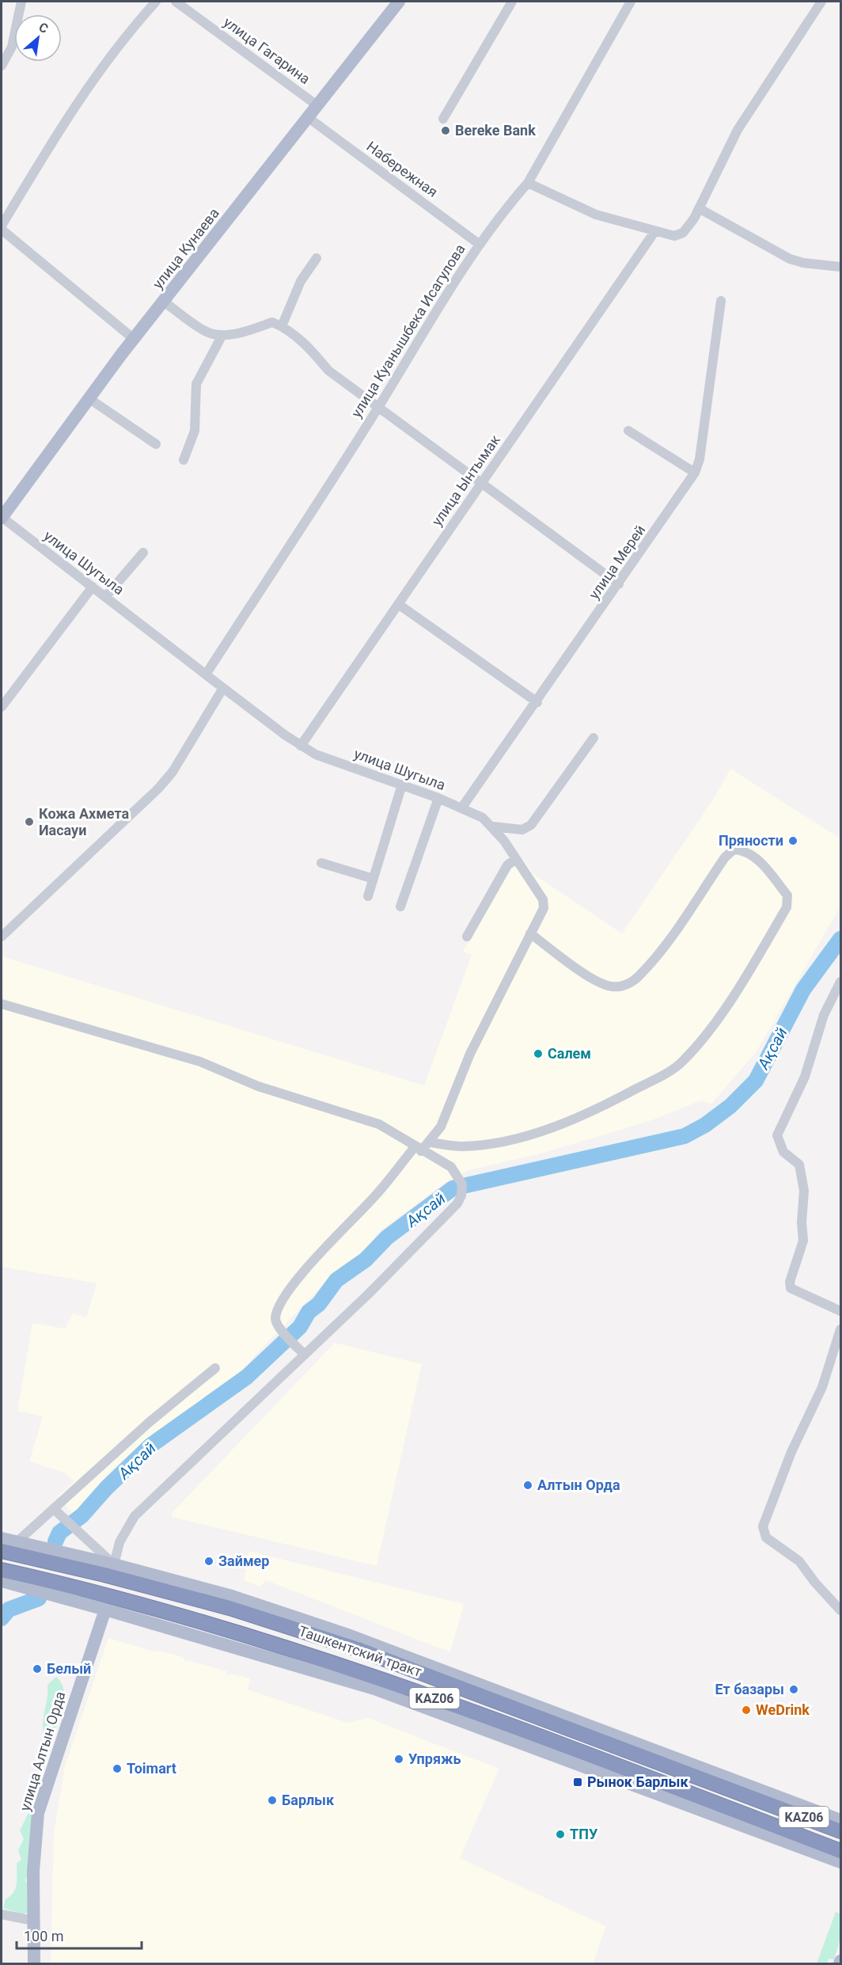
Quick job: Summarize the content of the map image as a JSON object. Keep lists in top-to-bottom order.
{
  "streets": {
    "highway": ["Ташкентский тракт", "KАZ06"],
    "main road": ["улица Кунаева", "улица Алтын Орда"],
    "street": [
      "улица Гагарина",
      "Набережная",
      "улица Куанышбека Исагулова",
      "улица Ынтымак",
      "улица Мерей",
      "улица Шугыла"
    ]
  },
  "crossings": [
    ["улица Гагарина", "улица Кунаева"],
    ["Набережная", "улица Кунаева"],
    ["Набережная", "улица Куанышбека Исагулова"],
    ["улица Кунаева", "улица Шугыла"],
    ["улица Куанышбека Исагулова", "улица Шугыла"],
    ["улица Ынтымак", "улица Шугыла"],
    ["улица Мерей", "улица Шугыла"],
    ["Ташкентский тракт", "KАZ06"]
  ],
  "water": ["Ақсай"],
  "places": {
    "other": [
      "Bereke Bank",
      "Кожа Ахмета Иасауи",
      "Пряности",
      "Салем",
      "Алтын Орда",
      "Займер",
      "Белый",
      "Ет базары",
      "WeDrink",
      "Упряжь",
      "Toimart",
      "Барлык",
      "ТПУ"
    ],
    "transit": ["Рынок Барлык"]
  },
  "scale_bar": "100 m",
  "north": "top right"
}
